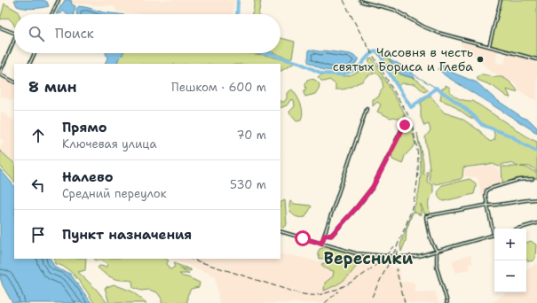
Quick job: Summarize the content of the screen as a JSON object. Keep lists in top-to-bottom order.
{
  "districts": ["Вересники"],
  "places": ["Часовня в честь святых Бориса и Глеба"],
  "page": {
    "search": "Поиск",
    "heading": ["8 мин", "Пешком · 600 m"],
    "list": [
      ["Прямо", "Ключевая улица", "70 m"],
      ["Налево", "Средний переулок", "530 m"],
      "Пункт назначения"
    ],
    "map_buttons": ["+", "−"]
  }
}
